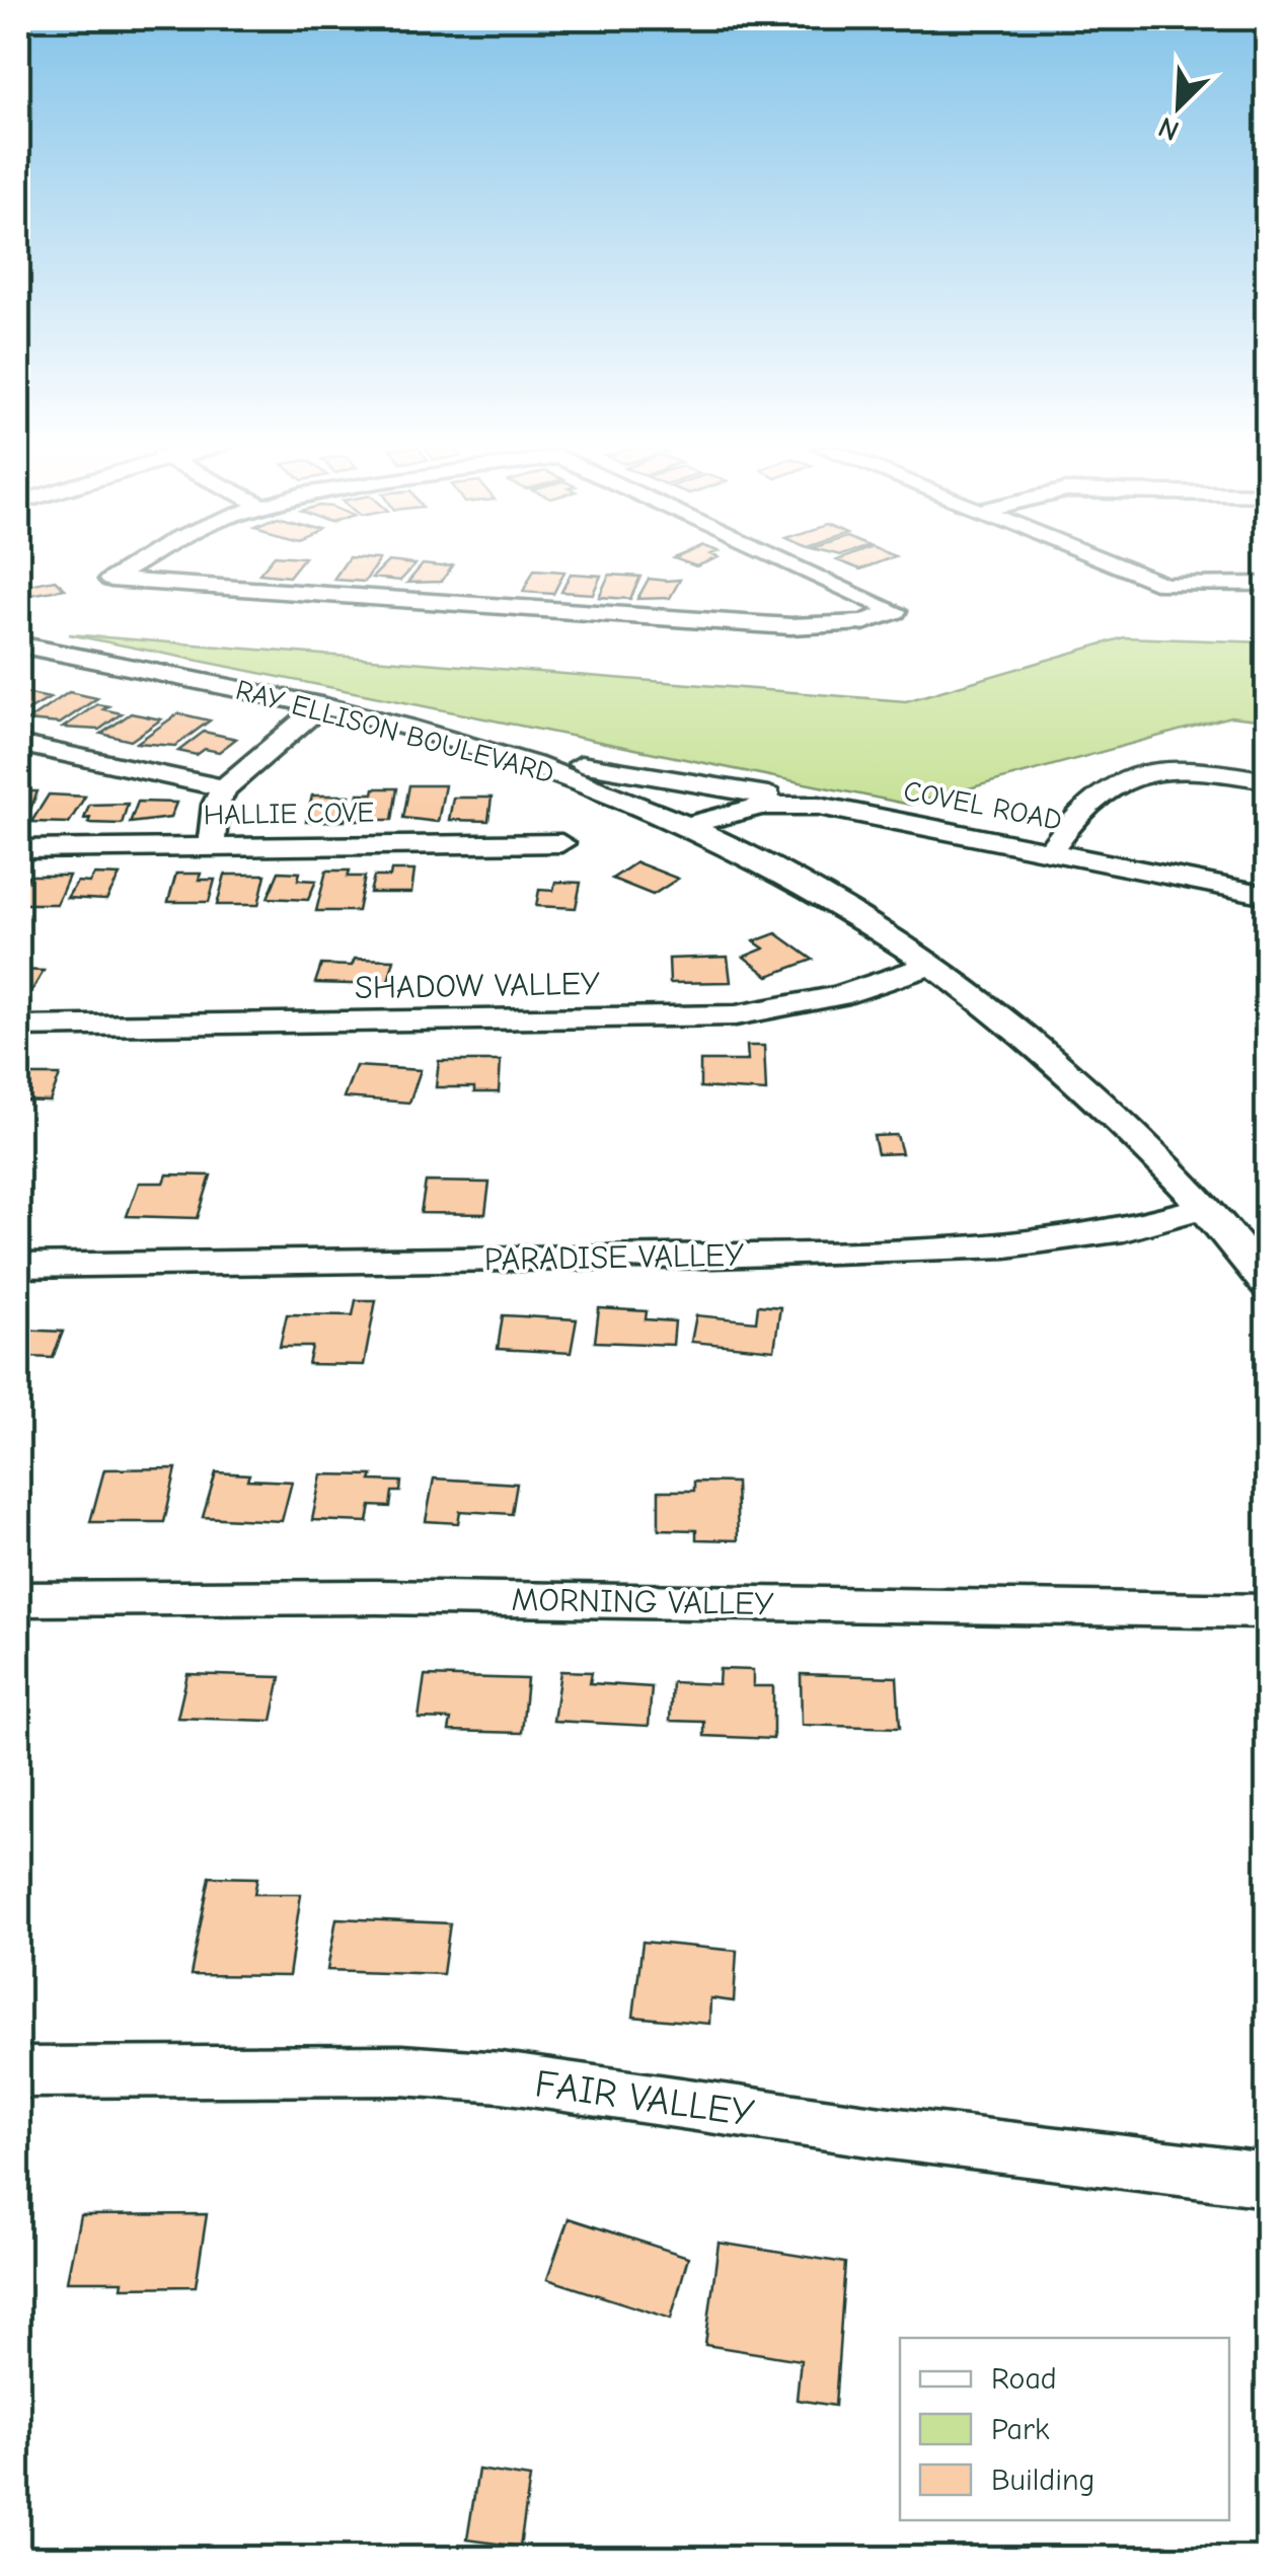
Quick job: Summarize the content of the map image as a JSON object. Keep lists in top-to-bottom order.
{
  "streets": {
    "street": [
      "RAY ELLISON BOULEVARD",
      "COVEL ROAD",
      "HALLIE COVE",
      "SHADOW VALLEY",
      "PARADISE VALLEY",
      "MORNING VALLEY",
      "FAIR VALLEY"
    ]
  },
  "crossings": [
    ["RAY ELLISON BOULEVARD", "COVEL ROAD"],
    ["RAY ELLISON BOULEVARD", "SHADOW VALLEY"],
    ["RAY ELLISON BOULEVARD", "PARADISE VALLEY"]
  ],
  "legend": ["Road", "Park", "Building"],
  "north": "bottom left"
}
